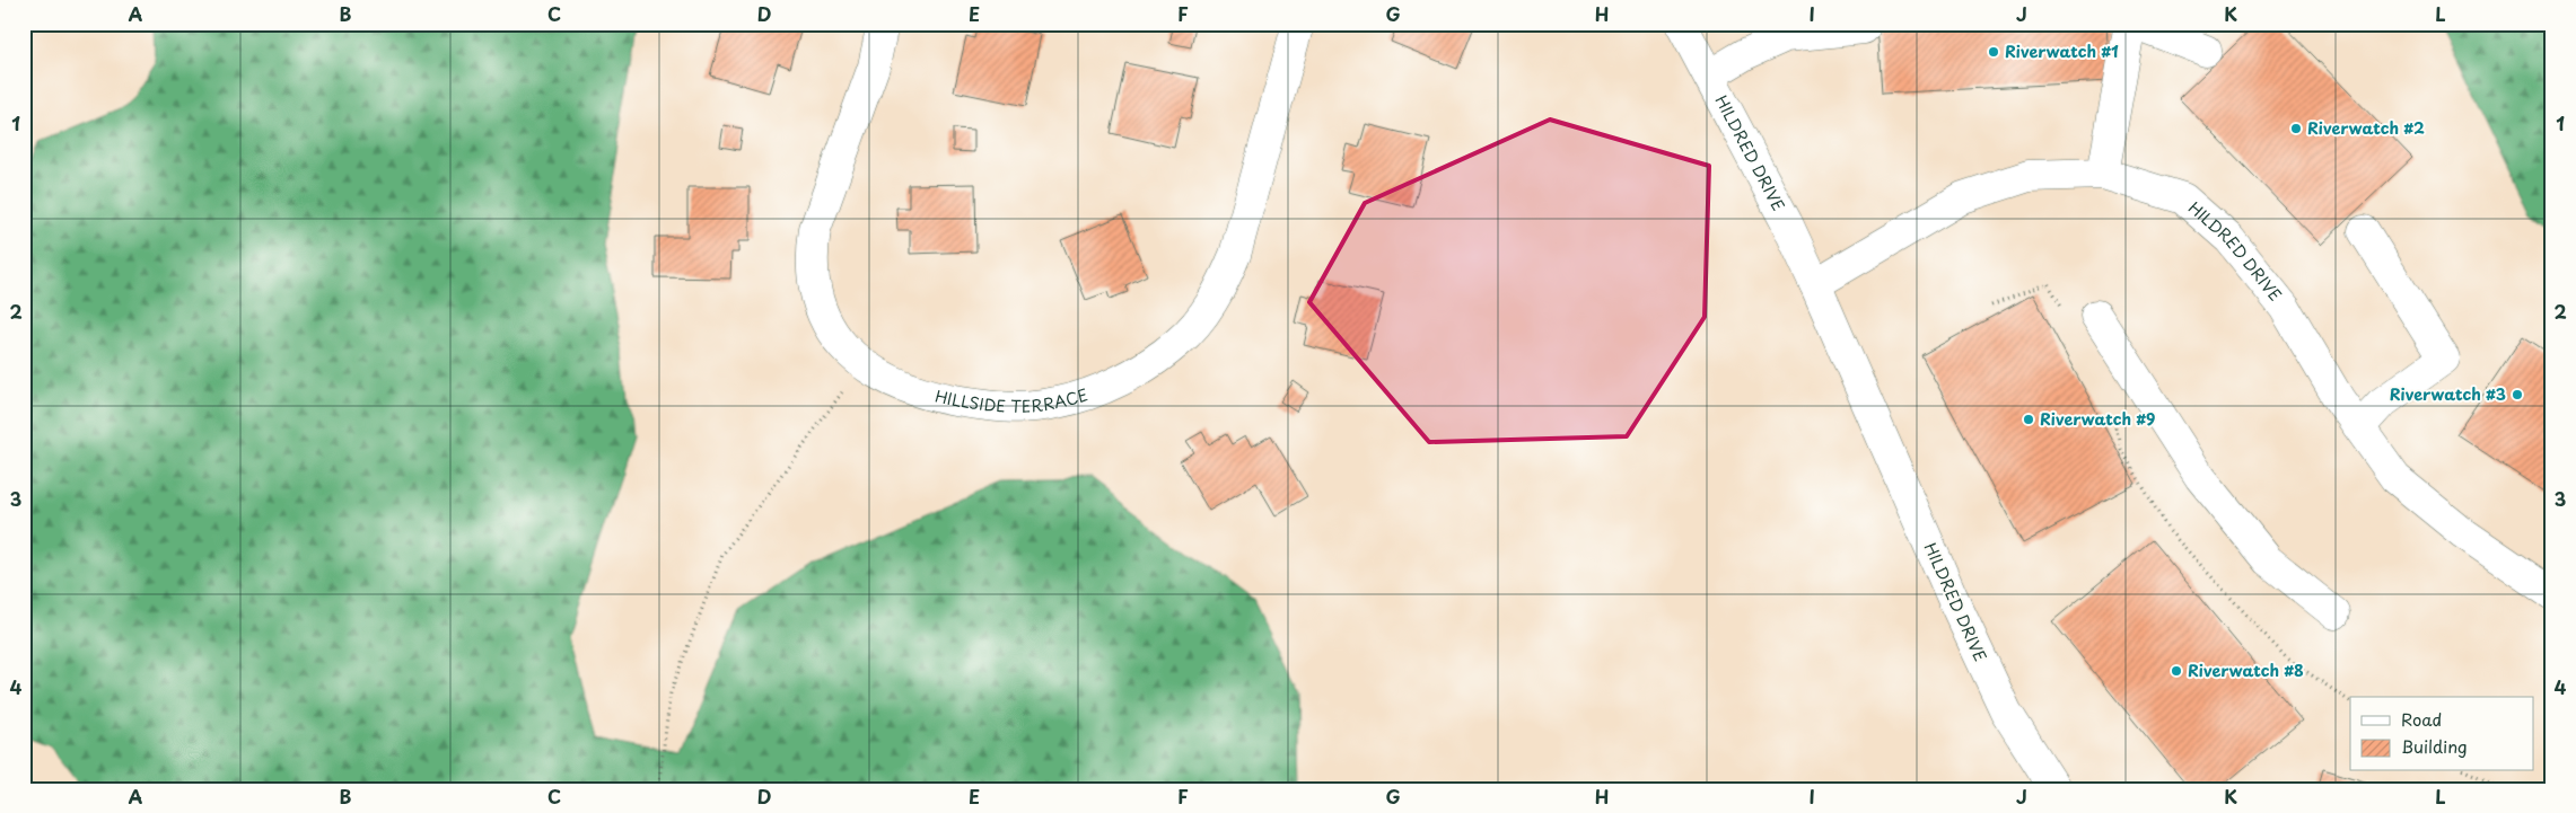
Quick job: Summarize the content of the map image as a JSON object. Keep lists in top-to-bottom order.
{
  "streets": {
    "street": ["HILDRED DRIVE", "HILLSIDE TERRACE"]
  },
  "places": [
    "Riverwatch #1",
    "Riverwatch #2",
    "Riverwatch #3",
    "Riverwatch #9",
    "Riverwatch #8"
  ],
  "legend": ["Road", "Building"],
  "grid": {
    "columns": [
      "A",
      "B",
      "C",
      "D",
      "E",
      "F",
      "G",
      "H",
      "I",
      "J",
      "K",
      "L"
    ],
    "rows": [
      "1",
      "2",
      "3",
      "4"
    ]
  }
}
